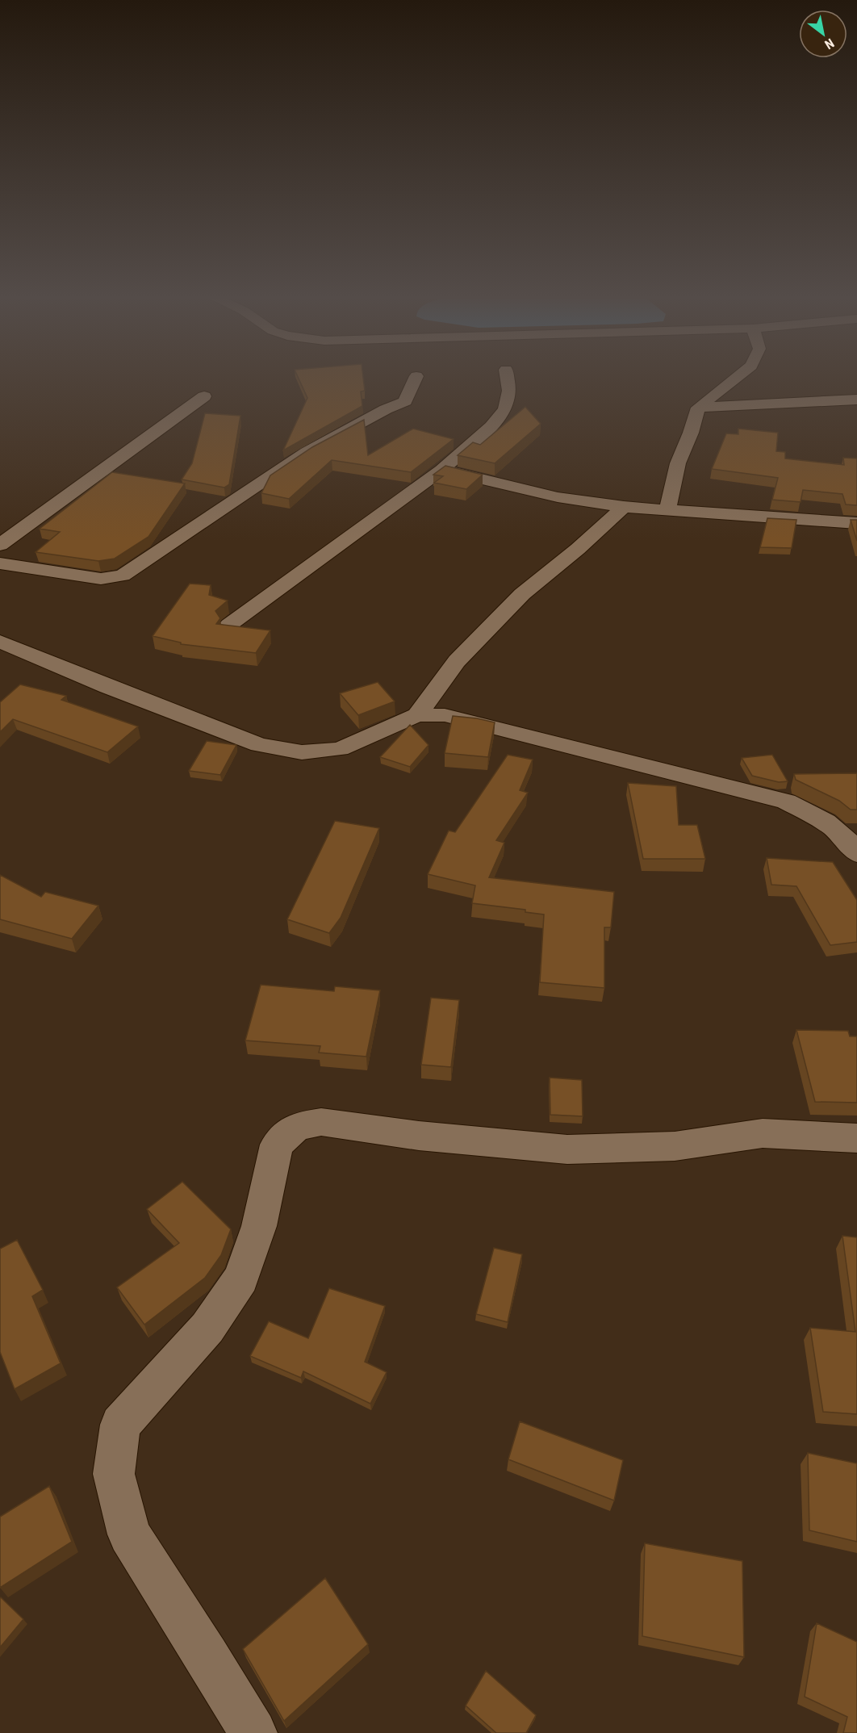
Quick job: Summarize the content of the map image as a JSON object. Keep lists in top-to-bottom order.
{
  "north": "bottom right"
}
